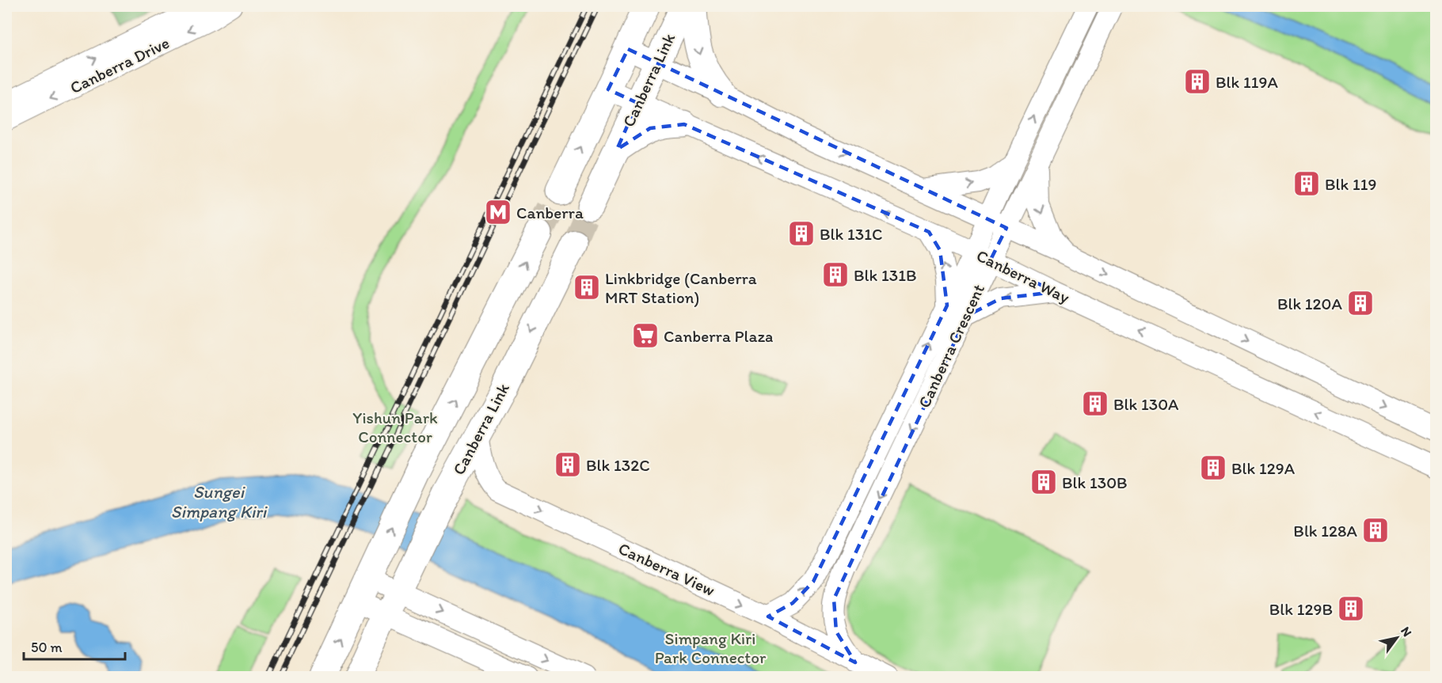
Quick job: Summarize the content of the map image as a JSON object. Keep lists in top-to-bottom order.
{
  "streets": {
    "main road": ["Canberra Link"],
    "street": [
      "Canberra Drive",
      "Canberra Way",
      "Canberra Crescent",
      "Canberra View"
    ]
  },
  "crossings": [
    ["Canberra Link", "Canberra Way"],
    ["Canberra Link", "Canberra View"],
    ["Canberra Way", "Canberra Crescent"],
    ["Canberra Crescent", "Canberra View"]
  ],
  "water": ["Sungei Simpang Kiri"],
  "parks": ["Yishun Park Connector", "Simpang Kiri Park Connector"],
  "places": {
    "building": [
      "Blk 119A",
      "Blk 119",
      "Blk 131C",
      "Blk 131B",
      "Linkbridge (Canberra MRT Station)",
      "Blk 120A",
      "Blk 130A",
      "Blk 132C",
      "Blk 129A",
      "Blk 130B",
      "Blk 128A",
      "Blk 129B"
    ],
    "metro station": ["Canberra"],
    "supermarket": ["Canberra Plaza"]
  },
  "scale_bar": "50 m",
  "north": "top right"
}
